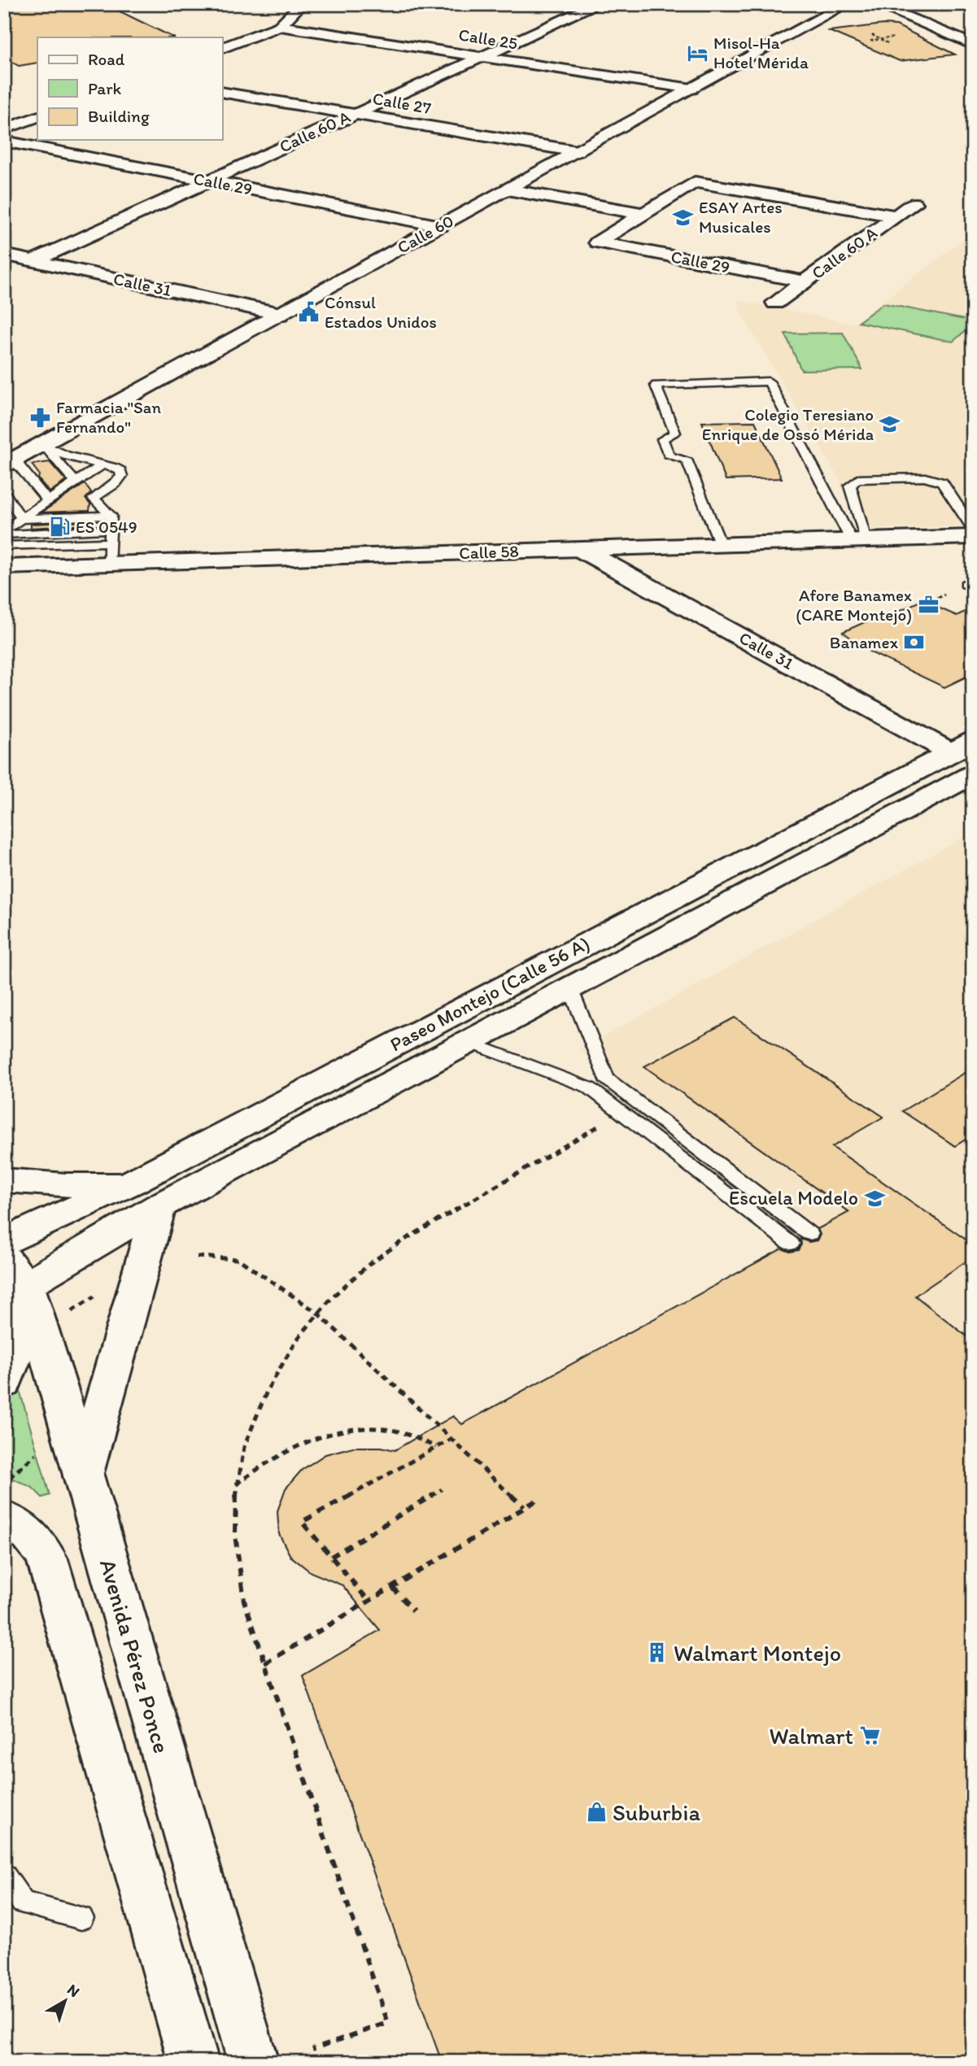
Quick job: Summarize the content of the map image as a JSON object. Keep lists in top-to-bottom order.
{
  "streets": {
    "street": [
      "Calle 25",
      "Calle 27",
      "Calle 60 A",
      "Calle 29",
      "Calle 60",
      "Calle 31",
      "Calle 58",
      "Paseo Montejo (Calle 56 A)",
      "Avenida Pérez Ponce"
    ]
  },
  "crossings": [
    ["Calle 25", "Calle 60 A"],
    ["Calle 25", "Calle 60"],
    ["Calle 27", "Calle 60 A"],
    ["Calle 27", "Calle 60"],
    ["Calle 60 A", "Calle 29"],
    ["Calle 60 A", "Calle 31"],
    ["Calle 29", "Calle 60"],
    ["Calle 60", "Calle 31"],
    ["Calle 31", "Calle 58"],
    ["Calle 31", "Paseo Montejo (Calle 56 A)"],
    ["Paseo Montejo (Calle 56 A)", "Avenida Pérez Ponce"]
  ],
  "places": {
    "hotel": ["Misol-Ha Hotel Mérida"],
    "school or university": ["ESAY Artes Musicales", "Colegio Teresiano Enrique de Ossó Mérida", "Escuela Modelo"],
    "public building": ["Cónsul Estados Unidos"],
    "pharmacy": ["Farmacia \"San Fernando\""],
    "fuel station": ["ES 0549"],
    "office": ["Afore Banamex (CARE Montejo)"],
    "bank": ["Banamex"],
    "building": ["Walmart Montejo"],
    "supermarket": ["Walmart"],
    "shop": ["Suburbia"]
  },
  "legend": ["Road", "Park", "Building"],
  "north": "top right"
}
